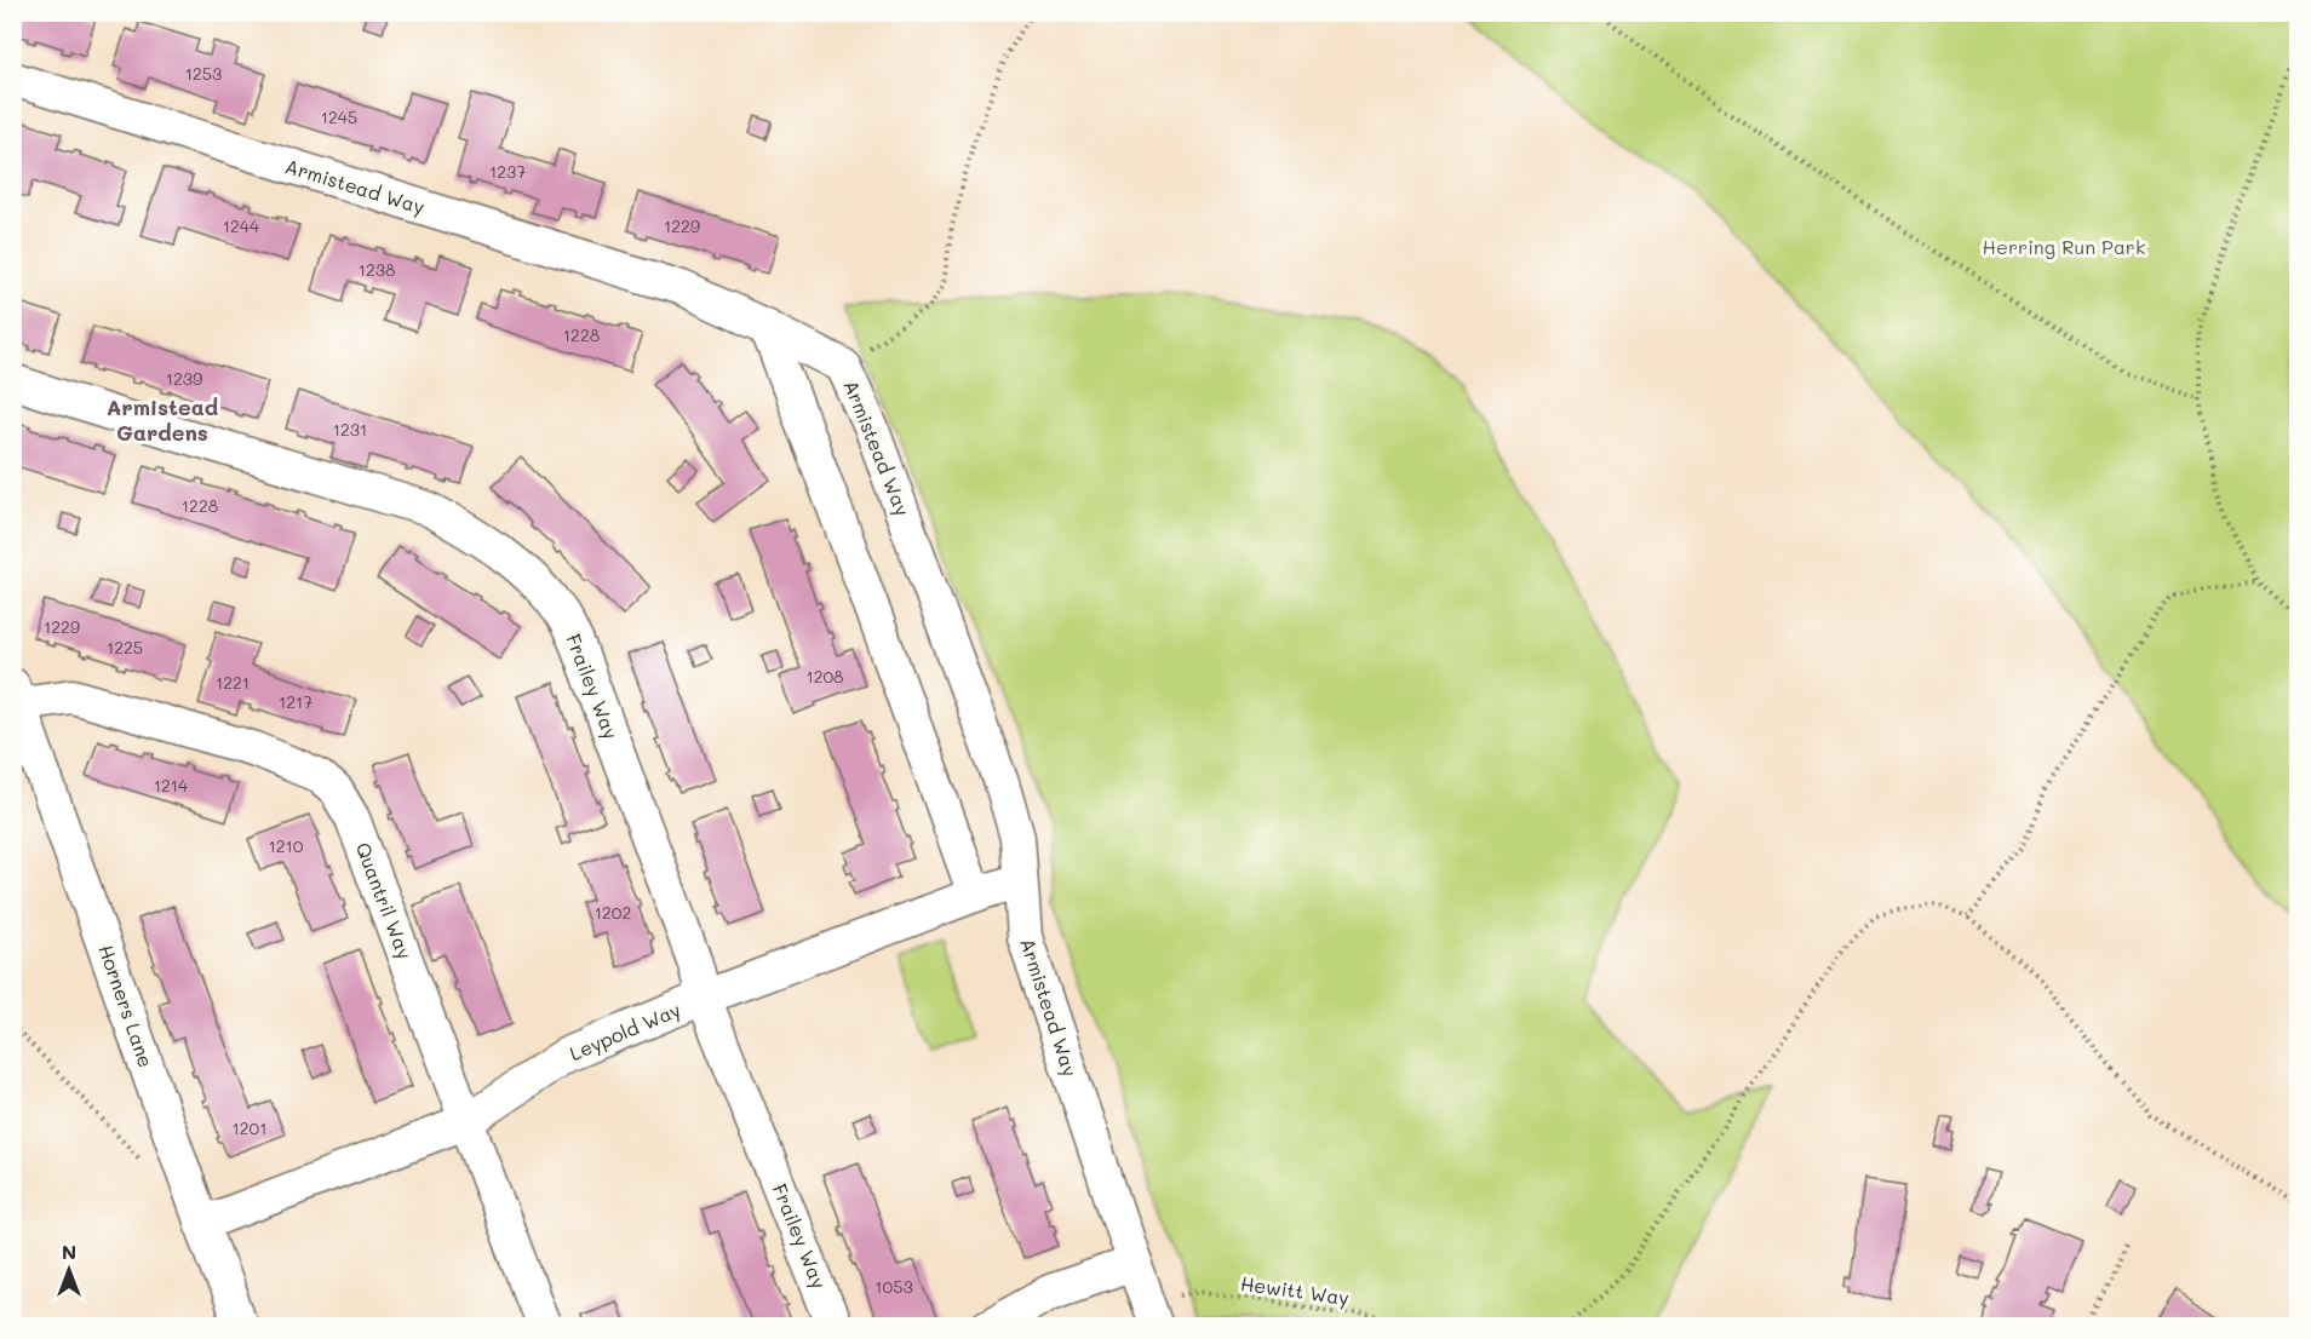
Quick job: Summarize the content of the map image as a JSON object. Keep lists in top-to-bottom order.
{
  "streets": {
    "street": [
      "Armistead Way",
      "Frailey Way",
      "Quantril Way",
      "Horners Lane",
      "Leypold Way"
    ],
    "path": ["Hewitt Way"]
  },
  "crossings": [
    ["Armistead Way", "Leypold Way"],
    ["Armistead Way", "Hewitt Way"],
    ["Frailey Way", "Leypold Way"],
    ["Quantril Way", "Horners Lane"],
    ["Quantril Way", "Leypold Way"],
    ["Horners Lane", "Leypold Way"]
  ],
  "districts": ["Armistead Gardens"],
  "parks": ["Herring Run Park"],
  "house_numbers": [
    "1253",
    "1245",
    "1237",
    "1244",
    "1229",
    "1238",
    "1228",
    "1239",
    "1231",
    "1228",
    "1229",
    "1225",
    "1208",
    "1221",
    "1217",
    "1214",
    "1210",
    "1202",
    "1201",
    "1053"
  ],
  "north": "top"
}
